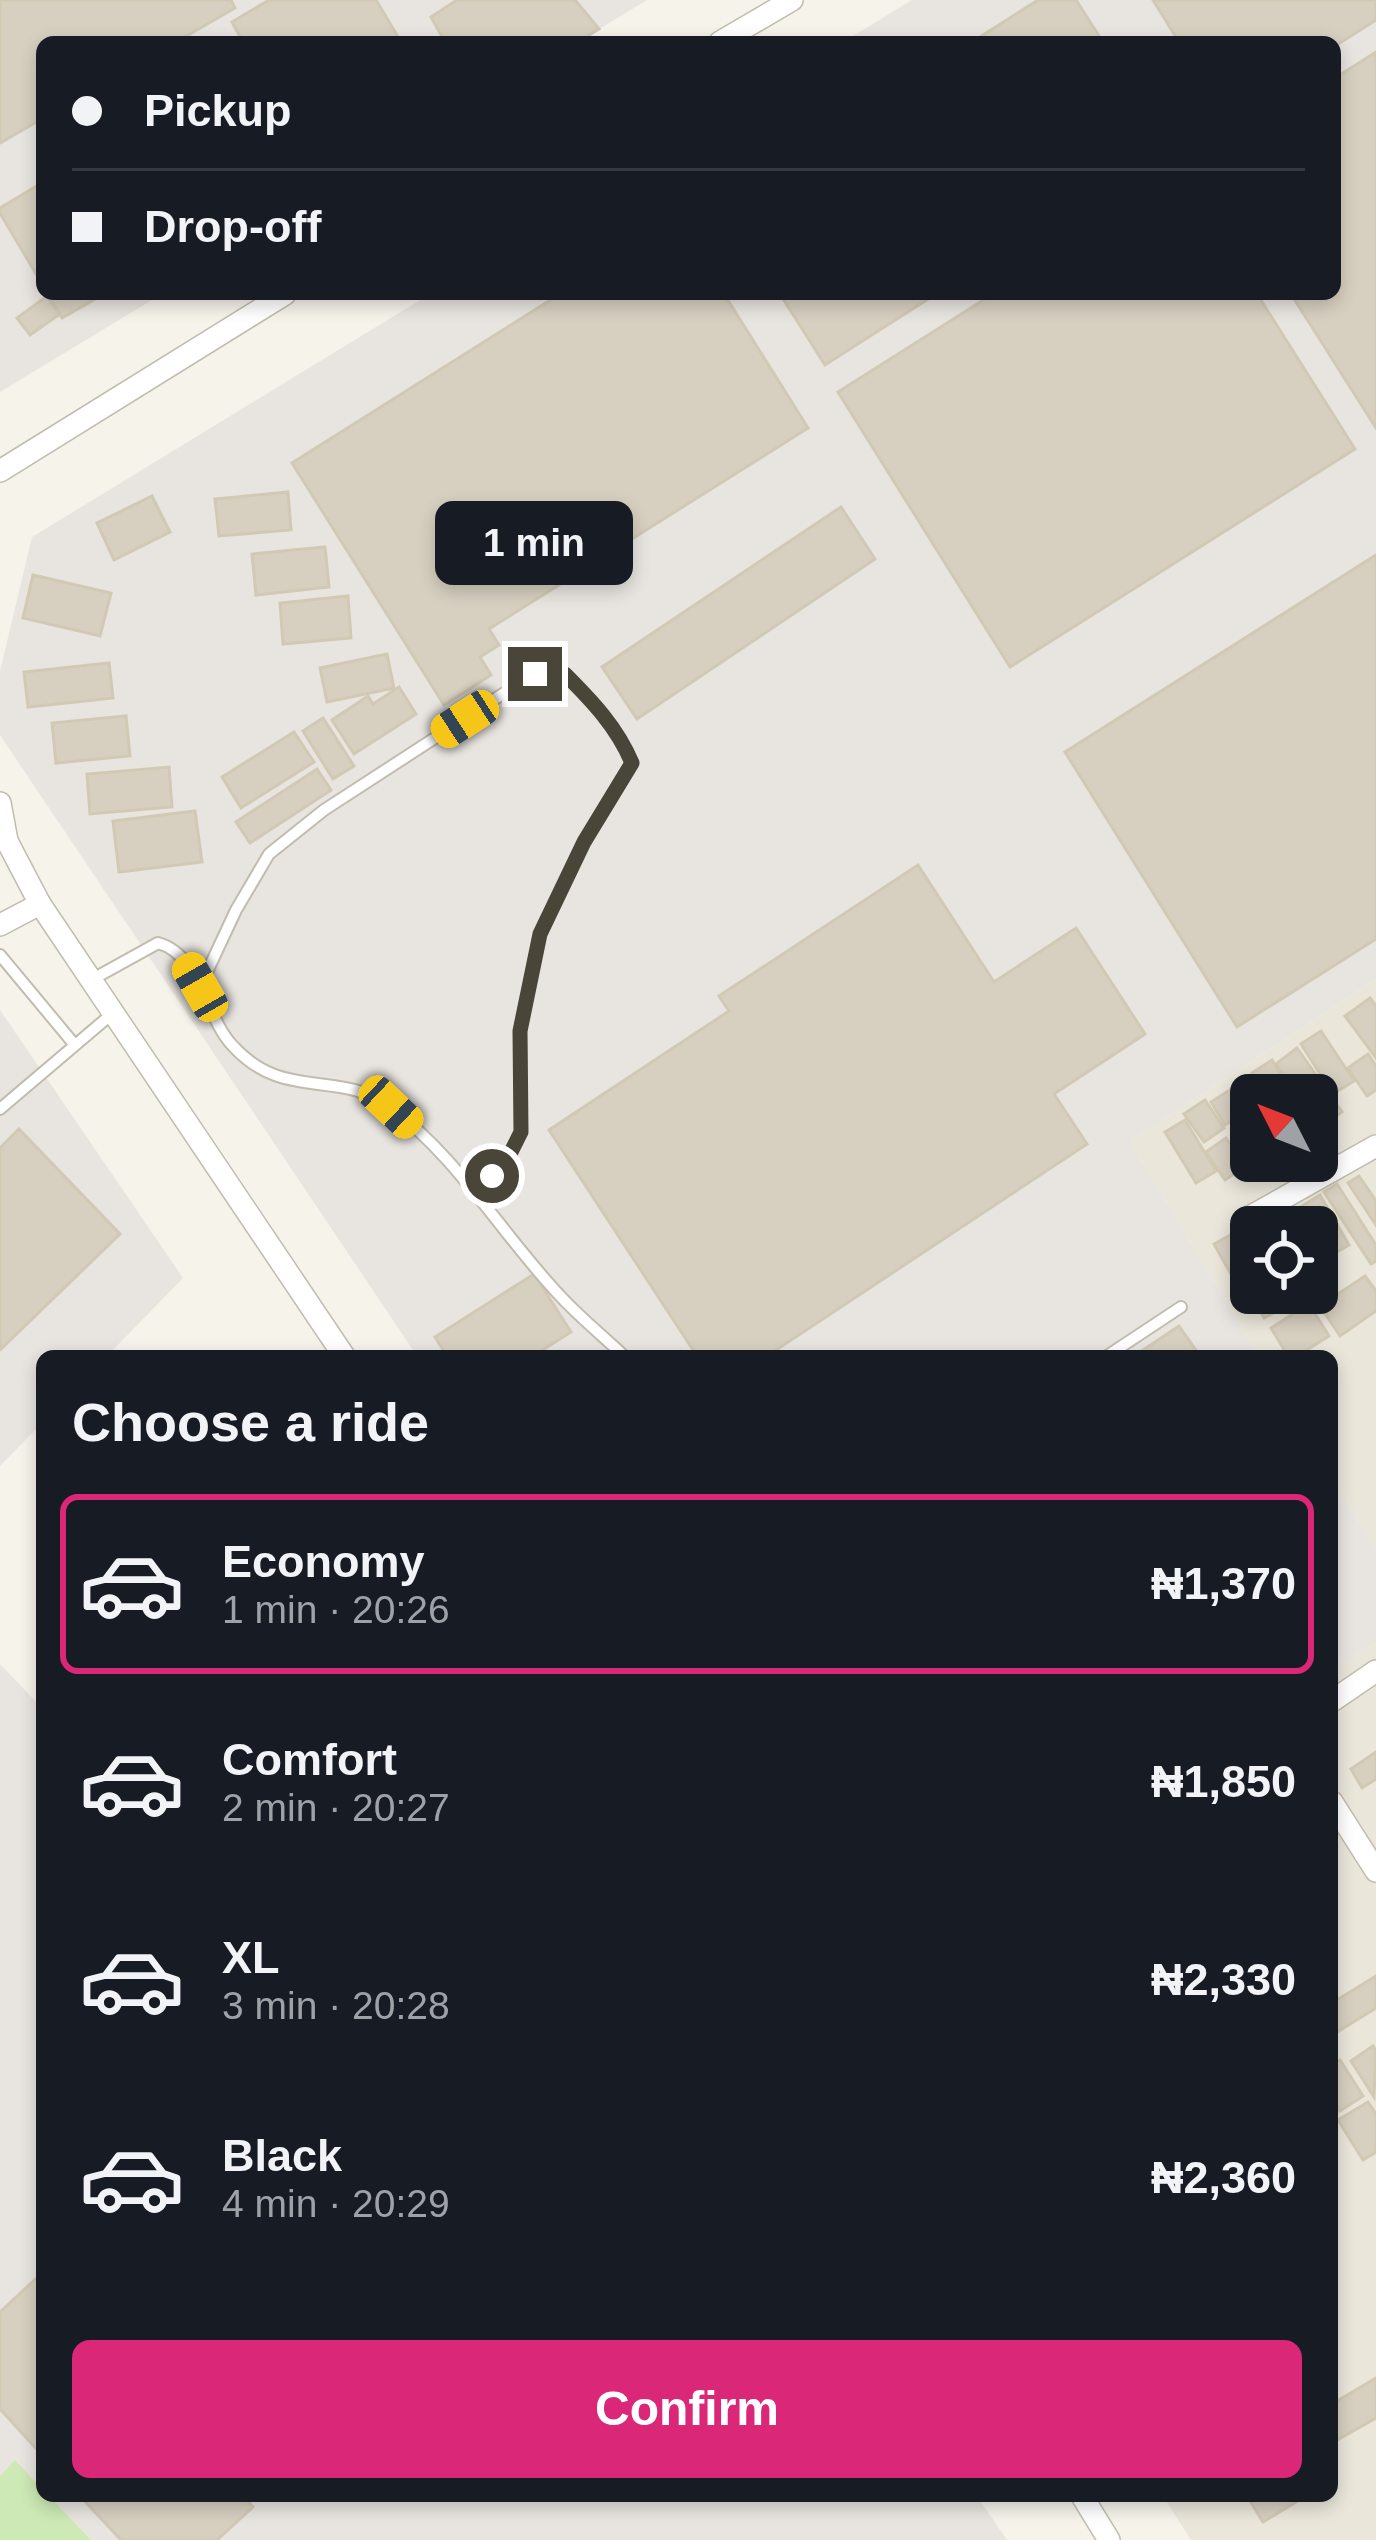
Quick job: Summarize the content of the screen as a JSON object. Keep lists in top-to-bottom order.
{
  "north": "top left",
  "page": {
    "banner": ["Pickup", "Drop-off"],
    "bubble": "1 min",
    "heading": "Choose a ride",
    "list": [
      {
        "name": "Economy",
        "note": "1 min · 20:26",
        "value": "₦1,370"
      },
      {
        "name": "Comfort",
        "note": "2 min · 20:27",
        "value": "₦1,850"
      },
      {
        "name": "XL",
        "note": "3 min · 20:28",
        "value": "₦2,330"
      },
      {
        "name": "Black",
        "note": "4 min · 20:29",
        "value": "₦2,360"
      }
    ],
    "buttons": "Confirm"
  }
}
